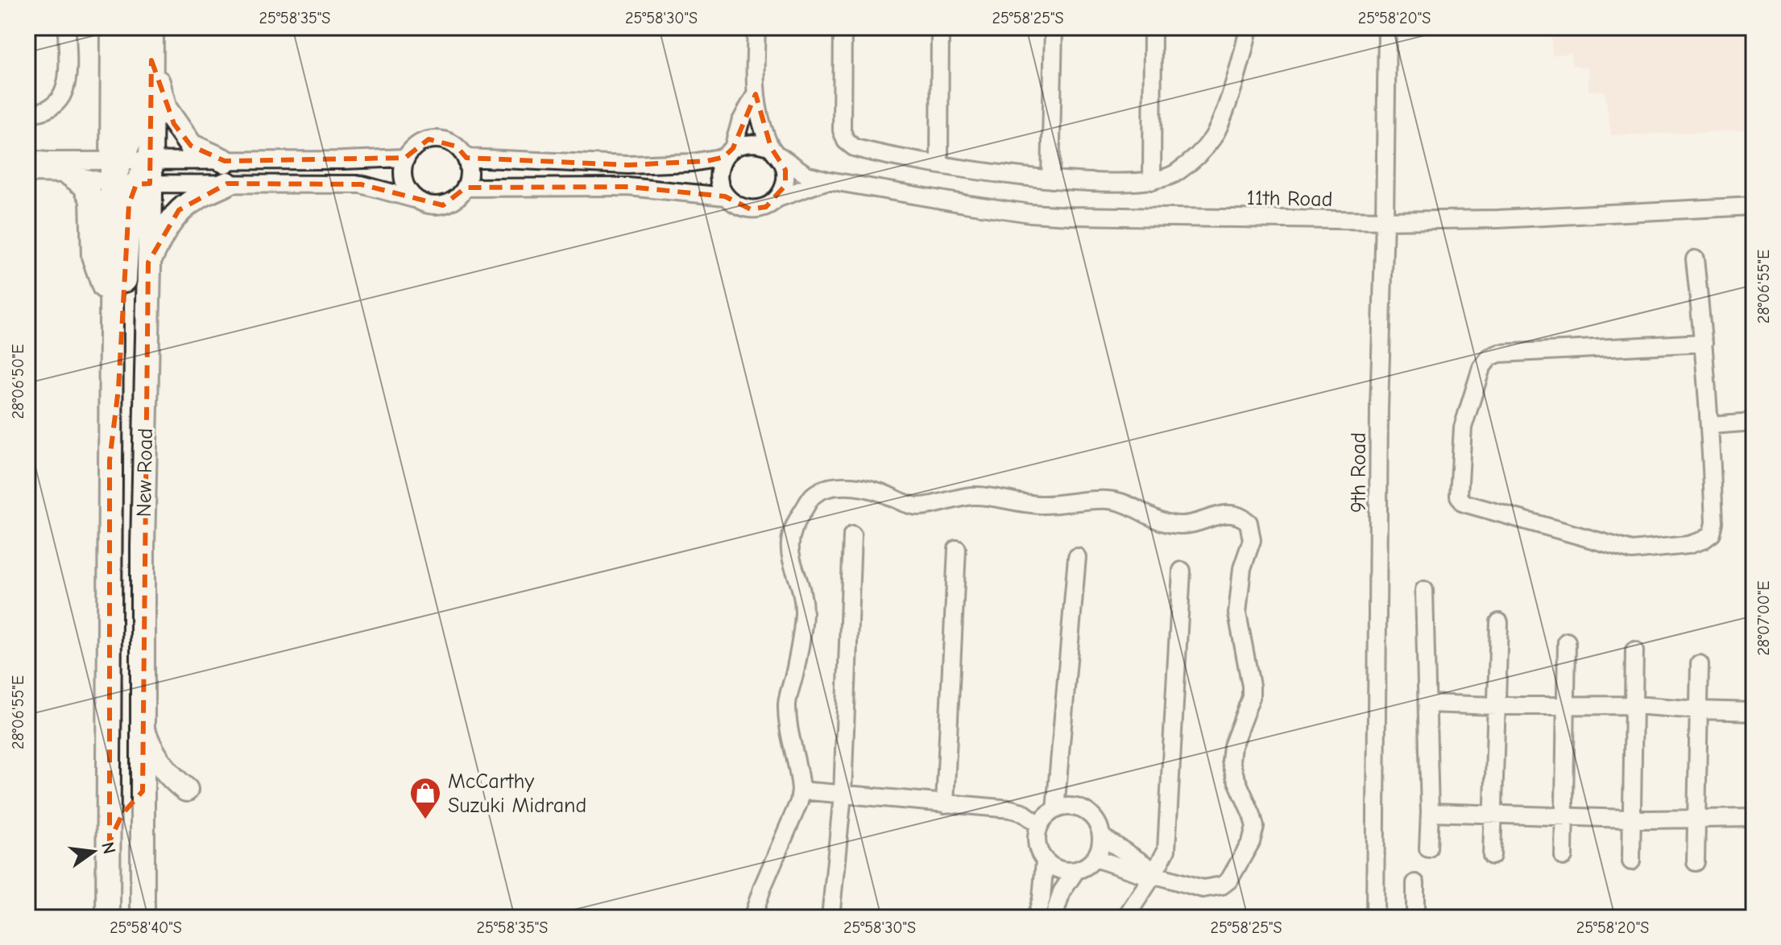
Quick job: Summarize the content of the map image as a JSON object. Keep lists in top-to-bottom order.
{
  "streets": {
    "main road": ["New Road"],
    "street": ["11th Road", "9th Road"]
  },
  "crossings": [
    ["11th Road", "9th Road"]
  ],
  "places": {
    "shop": ["McCarthy Suzuki Midrand"]
  },
  "north": "right",
  "coordinates": [
    "25°58'35\"S",
    "25°58'30\"S",
    "25°58'25\"S",
    "25°58'20\"S",
    "28°06'55\"E",
    "28°06'50\"E",
    "28°07'00\"E",
    "25°58'40\"S"
  ]
}
